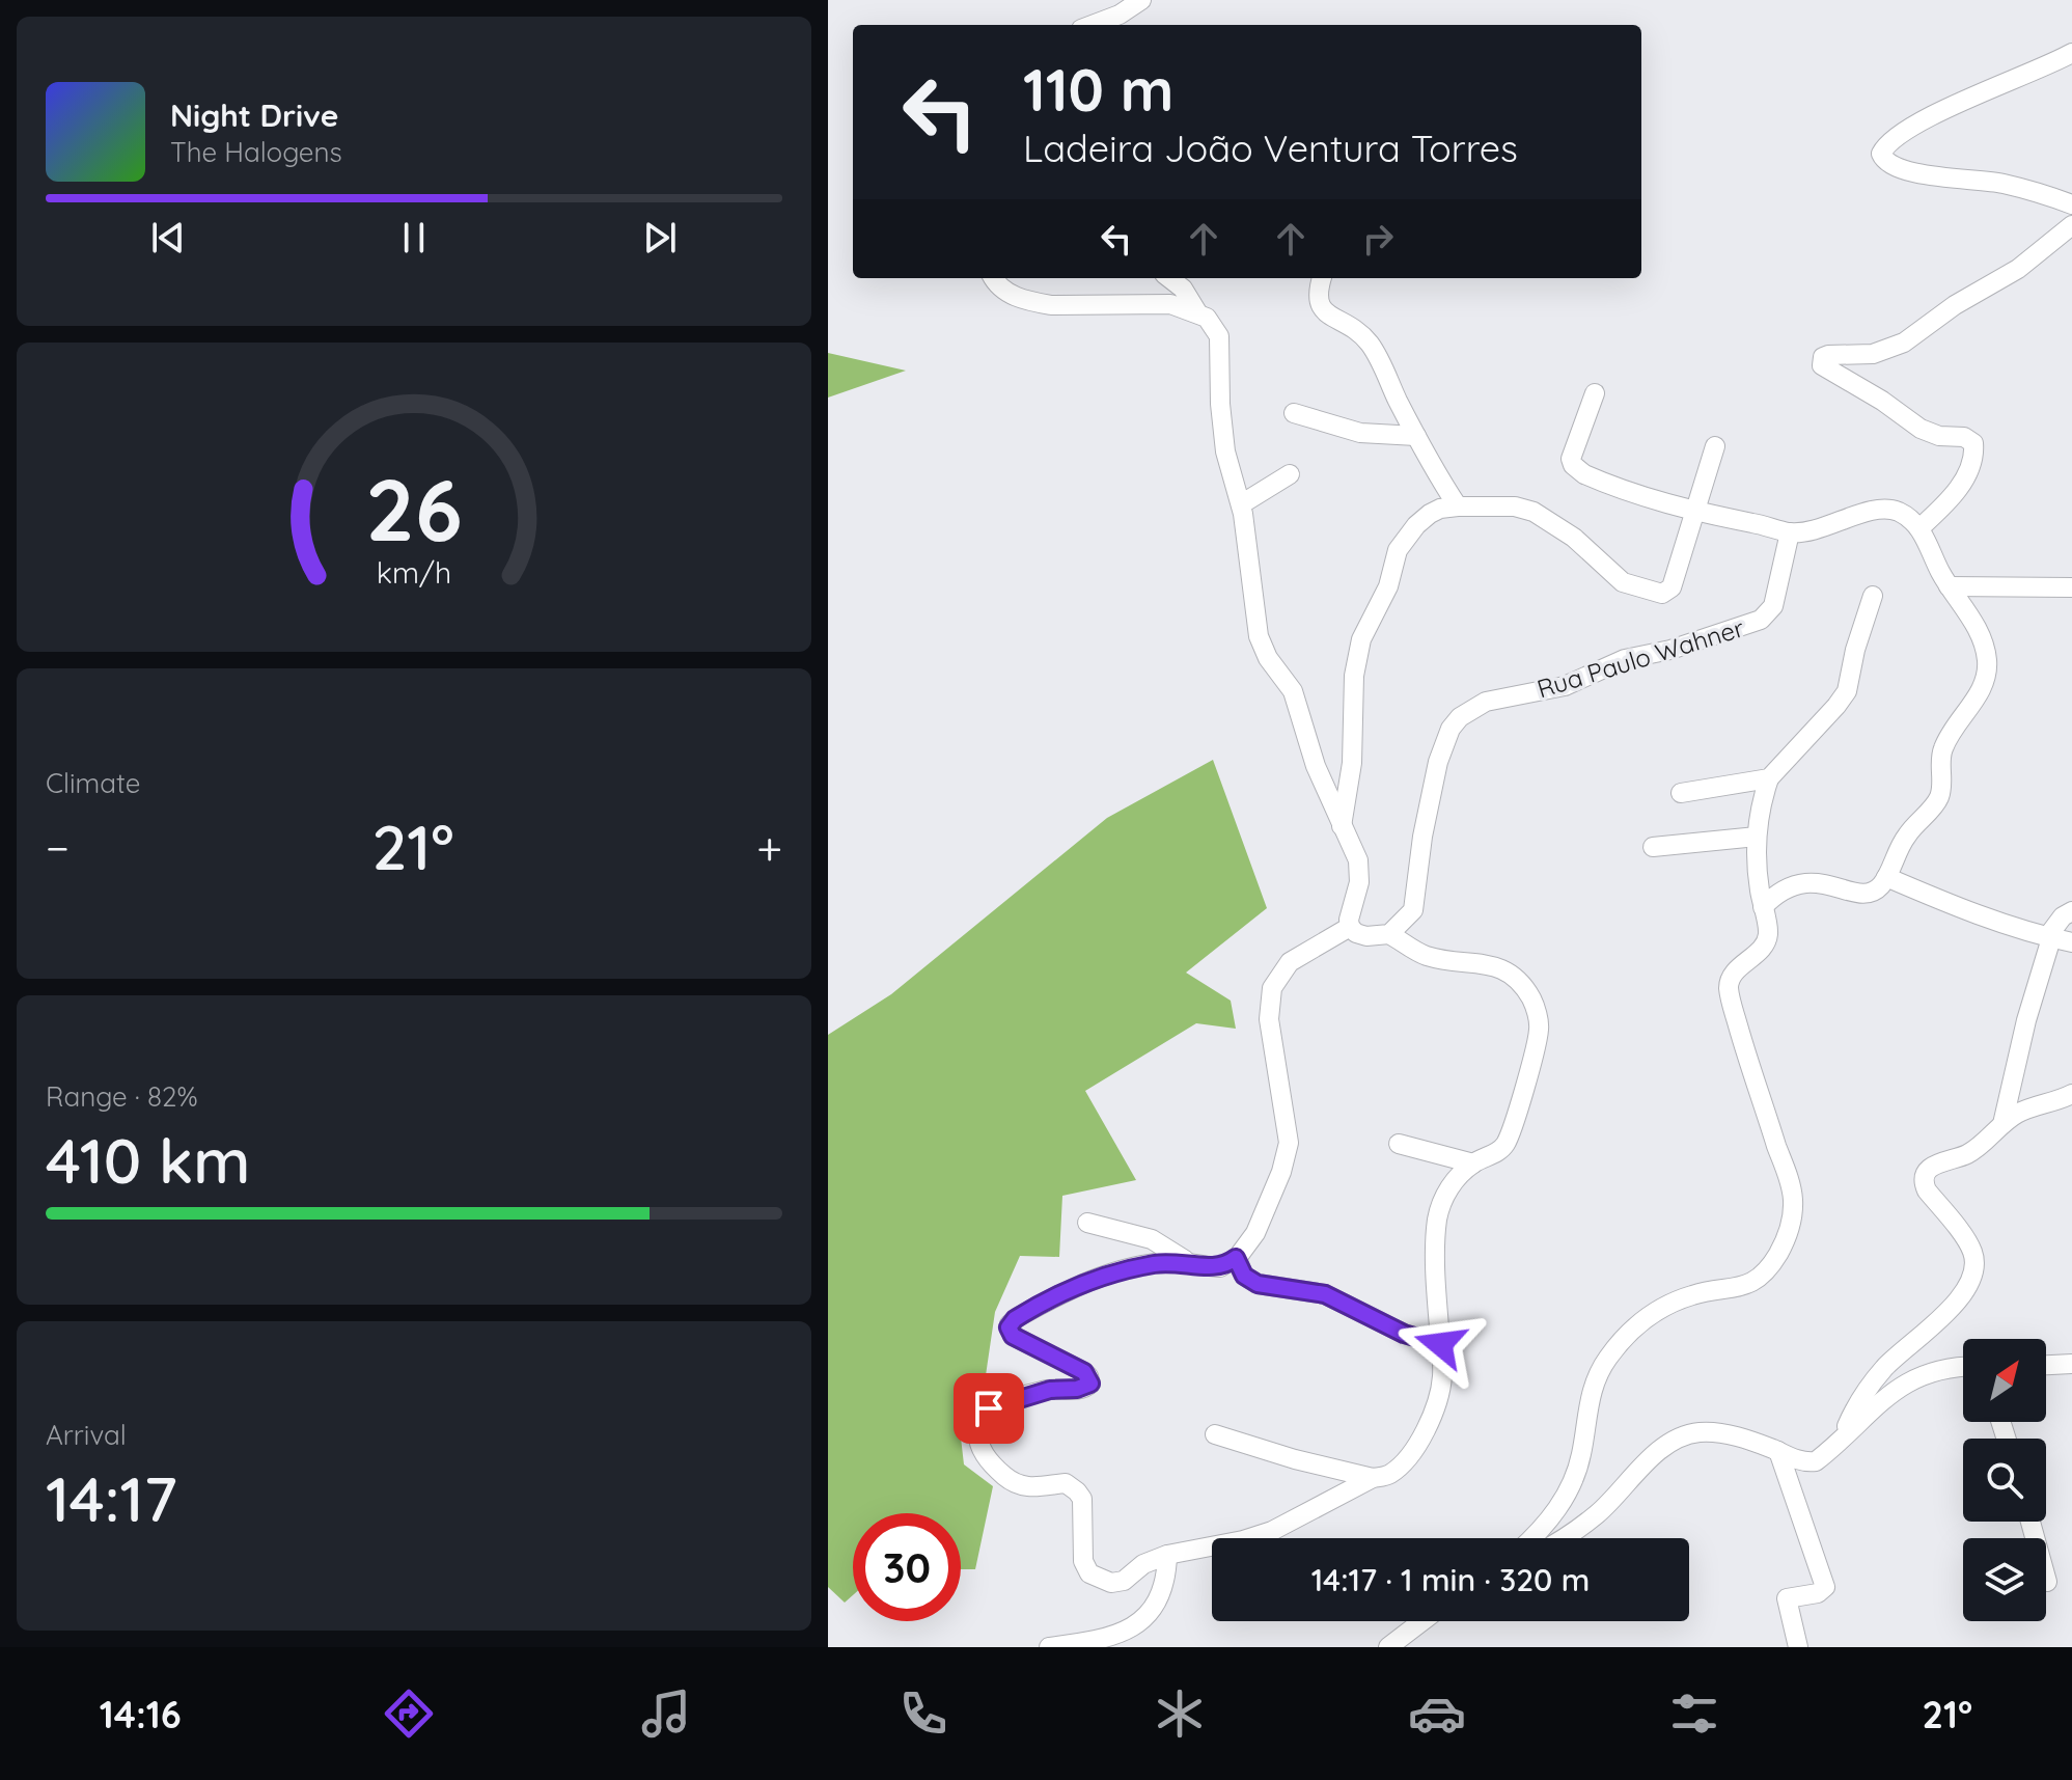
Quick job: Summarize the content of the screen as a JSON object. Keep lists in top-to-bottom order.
{
  "streets": {
    "street": ["Rua Paulo Wahner"]
  },
  "north": "top right",
  "page": {
    "turn": ["110 m", "Ladeira João Ventura Torres"],
    "song": ["Night Drive", "The Halogens"],
    "tile": [
      "Climate",
      ["Range · 82%", "410 km"],
      ["Arrival", "14:17"]
    ],
    "heat": ["−", "21°", "+"],
    "limit": "30",
    "trip": "14:17 · 1 min · 320 m",
    "tabs": ["14:16", "21°"],
    "gauge": ["26", "km/h"]
  }
}
